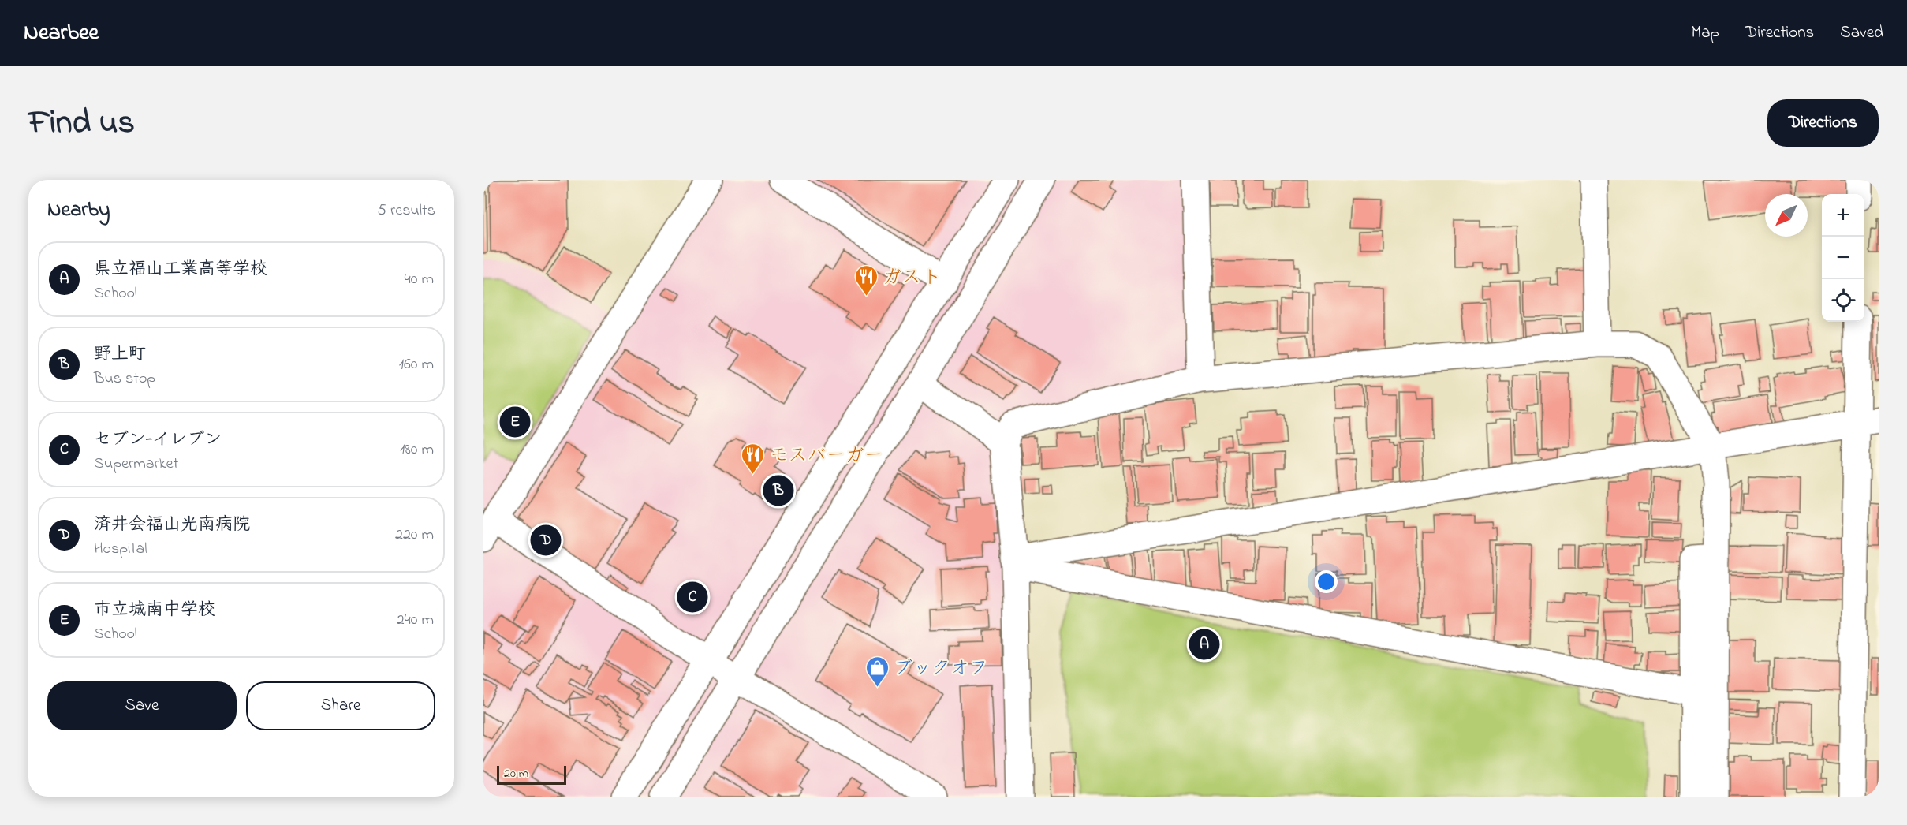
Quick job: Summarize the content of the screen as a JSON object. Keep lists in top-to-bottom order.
{
  "places": {
    "restaurant": ["ガスト", "モスバーガー"],
    "shop": ["ブックオフ"]
  },
  "scale_bar": "20 m",
  "north": "bottom left",
  "page": {
    "header": "Nearbee",
    "nav": ["Map", "Directions", "Saved"],
    "title": "Find us",
    "buttons": [
      "Directions",
      ["Save", "Share"]
    ],
    "heading": ["Nearby", "5 results"],
    "map_buttons": ["+", "−"],
    "list": [
      {
        "mark": "A",
        "name": "県立福山工業高等学校",
        "note": "School",
        "value": "40 m"
      },
      {
        "mark": "B",
        "name": "野上町",
        "note": "Bus stop",
        "value": "160 m"
      },
      {
        "mark": "C",
        "name": "セブン-イレブン",
        "note": "Supermarket",
        "value": "180 m"
      },
      {
        "mark": "D",
        "name": "済井会福山光南病院",
        "note": "Hospital",
        "value": "220 m"
      },
      {
        "mark": "E",
        "name": "市立城南中学校",
        "note": "School",
        "value": "240 m"
      }
    ],
    "pins": [
      "E",
      "B",
      "D",
      "C",
      "A"
    ],
    "scale": "20 m"
  }
}
